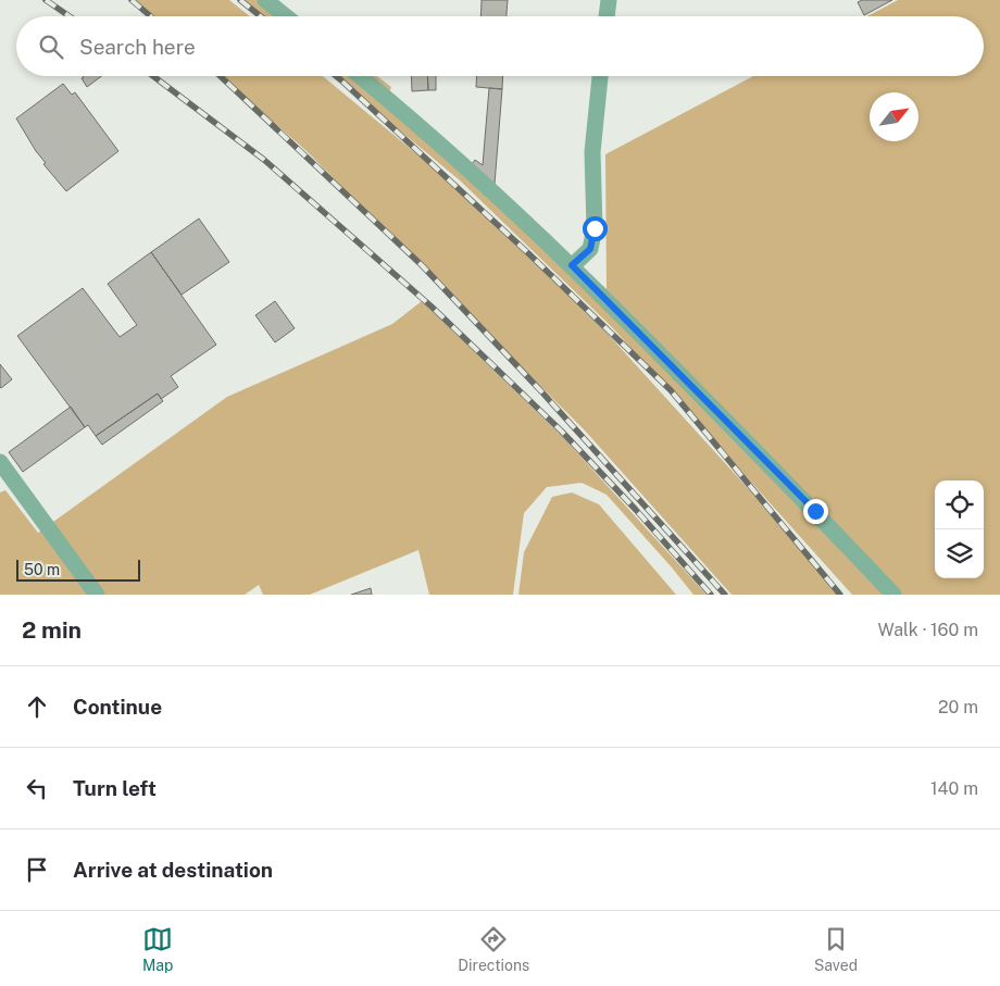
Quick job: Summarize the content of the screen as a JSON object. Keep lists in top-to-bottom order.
{
  "scale_bar": "50 m",
  "north": "top right",
  "page": {
    "search": "Search here",
    "scale": "50 m",
    "heading": ["2 min", "Walk · 160 m"],
    "list": [
      ["Continue", "20 m"],
      ["Turn left", "140 m"],
      "Arrive at destination"
    ],
    "nav": ["Map", "Directions", "Saved"]
  }
}
